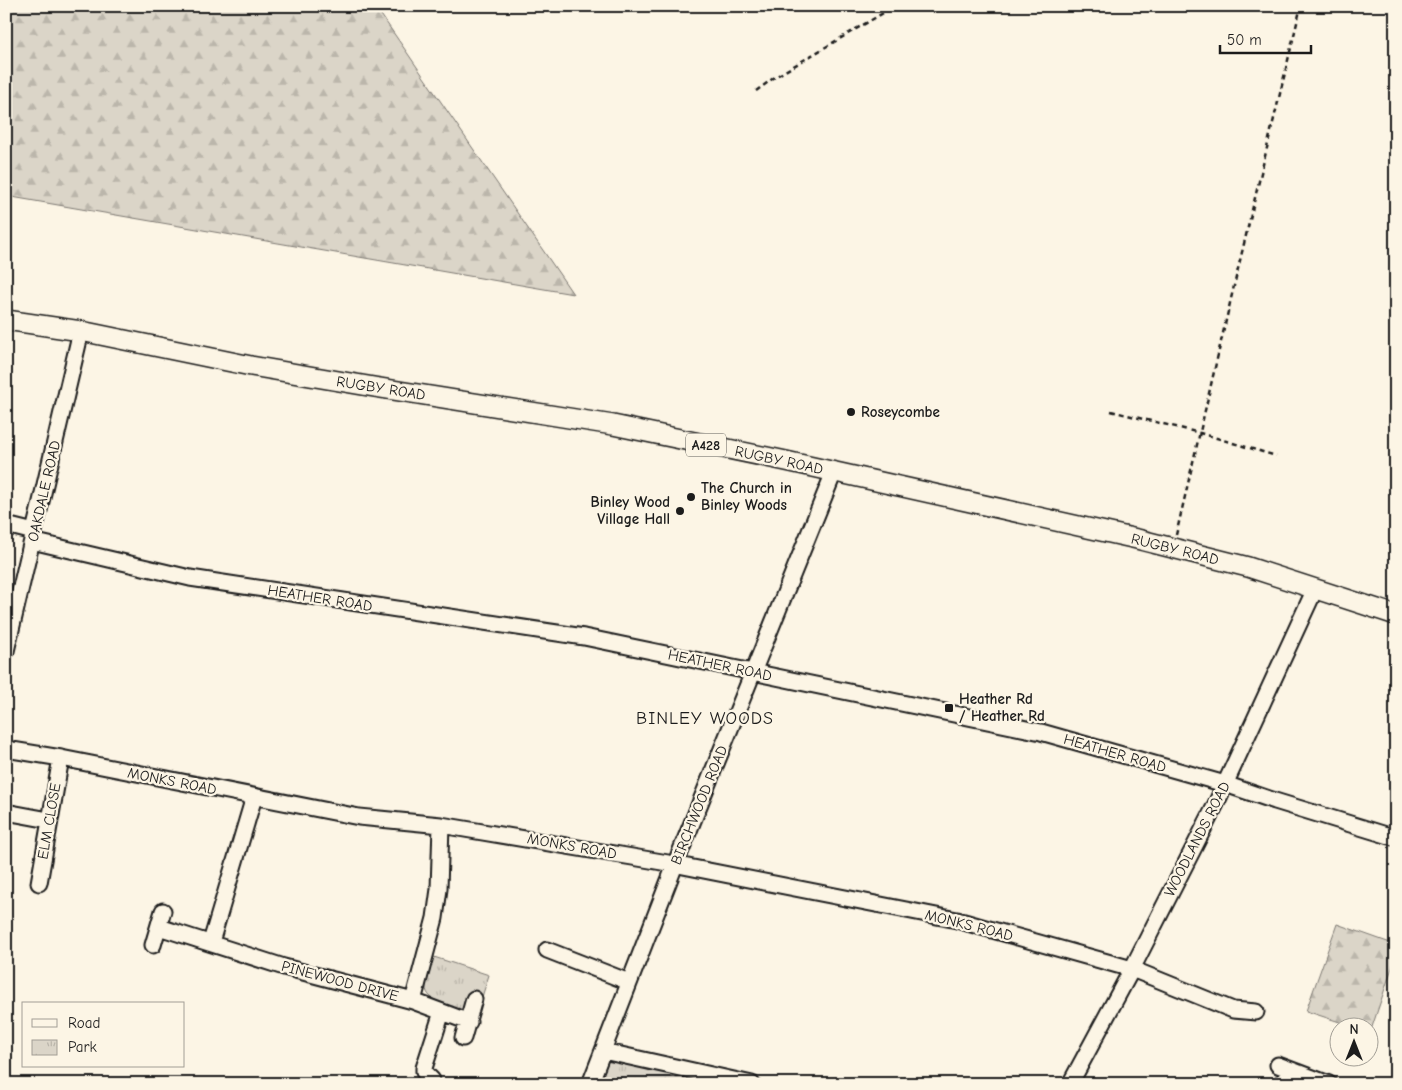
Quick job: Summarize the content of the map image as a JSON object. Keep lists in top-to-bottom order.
{
  "streets": {
    "main road": ["RUGBY ROAD", "A428"],
    "street": [
      "OAKDALE ROAD",
      "HEATHER ROAD",
      "MONKS ROAD",
      "BIRCHWOOD ROAD",
      "ELM CLOSE",
      "WOODLANDS ROAD",
      "PINEWOOD DRIVE"
    ]
  },
  "crossings": [
    ["RUGBY ROAD", "OAKDALE ROAD"],
    ["RUGBY ROAD", "BIRCHWOOD ROAD"],
    ["RUGBY ROAD", "WOODLANDS ROAD"],
    ["OAKDALE ROAD", "HEATHER ROAD"],
    ["HEATHER ROAD", "BIRCHWOOD ROAD"],
    ["HEATHER ROAD", "WOODLANDS ROAD"],
    ["MONKS ROAD", "BIRCHWOOD ROAD"],
    ["MONKS ROAD", "ELM CLOSE"],
    ["MONKS ROAD", "WOODLANDS ROAD"]
  ],
  "districts": ["BINLEY WOODS"],
  "places": {
    "other": ["Roseycombe", "The Church in Binley Woods", "Binley Wood Village Hall"],
    "transit": ["Heather Rd / Heather Rd"]
  },
  "legend": ["Road", "Park"],
  "scale_bar": "50 m",
  "north": "top"
}
